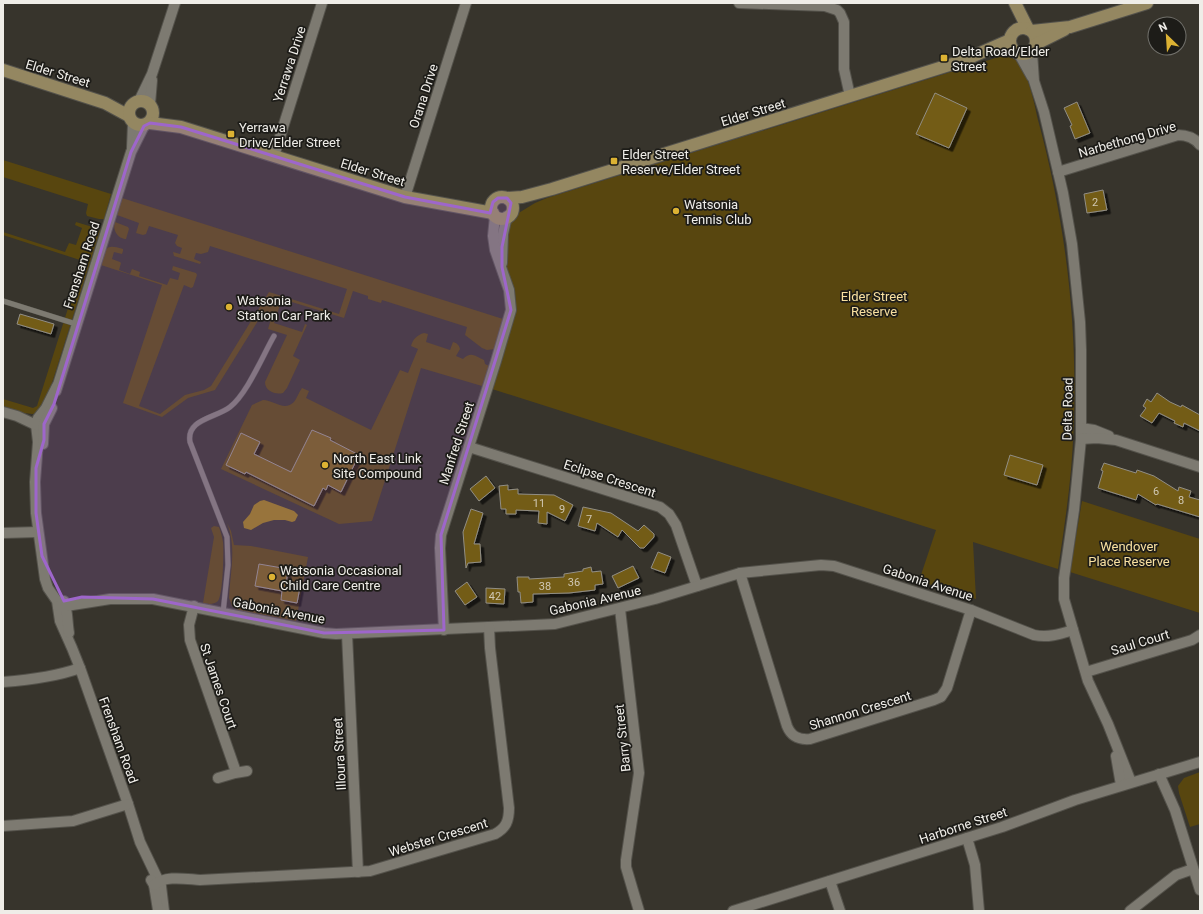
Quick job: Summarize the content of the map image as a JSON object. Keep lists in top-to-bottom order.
{
  "streets": {
    "street": [
      "Yerrawa Drive",
      "Elder Street",
      "Orana Drive",
      "Narbethong Drive",
      "Frensham Road",
      "Delta Road",
      "Manfred Street",
      "Eclipse Crescent",
      "Gabonia Avenue",
      "Saul Court",
      "St James Court",
      "Shannon Crescent",
      "Barry Street",
      "Illoura Street",
      "Harborne Street",
      "Webster Crescent"
    ]
  },
  "crossings": [
    ["Yerrawa Drive", "Elder Street"],
    ["Elder Street", "Orana Drive"],
    ["Elder Street", "Frensham Road"],
    ["Elder Street", "Delta Road"],
    ["Elder Street", "Manfred Street"],
    ["Narbethong Drive", "Delta Road"],
    ["Frensham Road", "Gabonia Avenue"],
    ["Frensham Road", "Webster Crescent"],
    ["Delta Road", "Gabonia Avenue"],
    ["Delta Road", "Saul Court"],
    ["Delta Road", "Harborne Street"],
    ["Manfred Street", "Eclipse Crescent"],
    ["Manfred Street", "Gabonia Avenue"],
    ["Eclipse Crescent", "Gabonia Avenue"],
    ["Gabonia Avenue", "St James Court"],
    ["Gabonia Avenue", "Shannon Crescent"],
    ["Gabonia Avenue", "Barry Street"],
    ["Gabonia Avenue", "Illoura Street"],
    ["Gabonia Avenue", "Webster Crescent"],
    ["Illoura Street", "Webster Crescent"]
  ],
  "parks": ["Elder Street Reserve", "Wendover Place Reserve"],
  "places": {
    "transit": ["Delta Road/Elder Street", "Yerrawa Drive/Elder Street", "Elder Street Reserve/Elder Street"],
    "other": [
      "Watsonia Tennis Club",
      "Watsonia Station Car Park",
      "North East Link Site Compound",
      "Watsonia Occasional Child Care Centre"
    ]
  },
  "house_numbers": [
    "2",
    "6",
    "8",
    "11",
    "9",
    "7",
    "36",
    "38",
    "42"
  ],
  "north": "top left"
}
